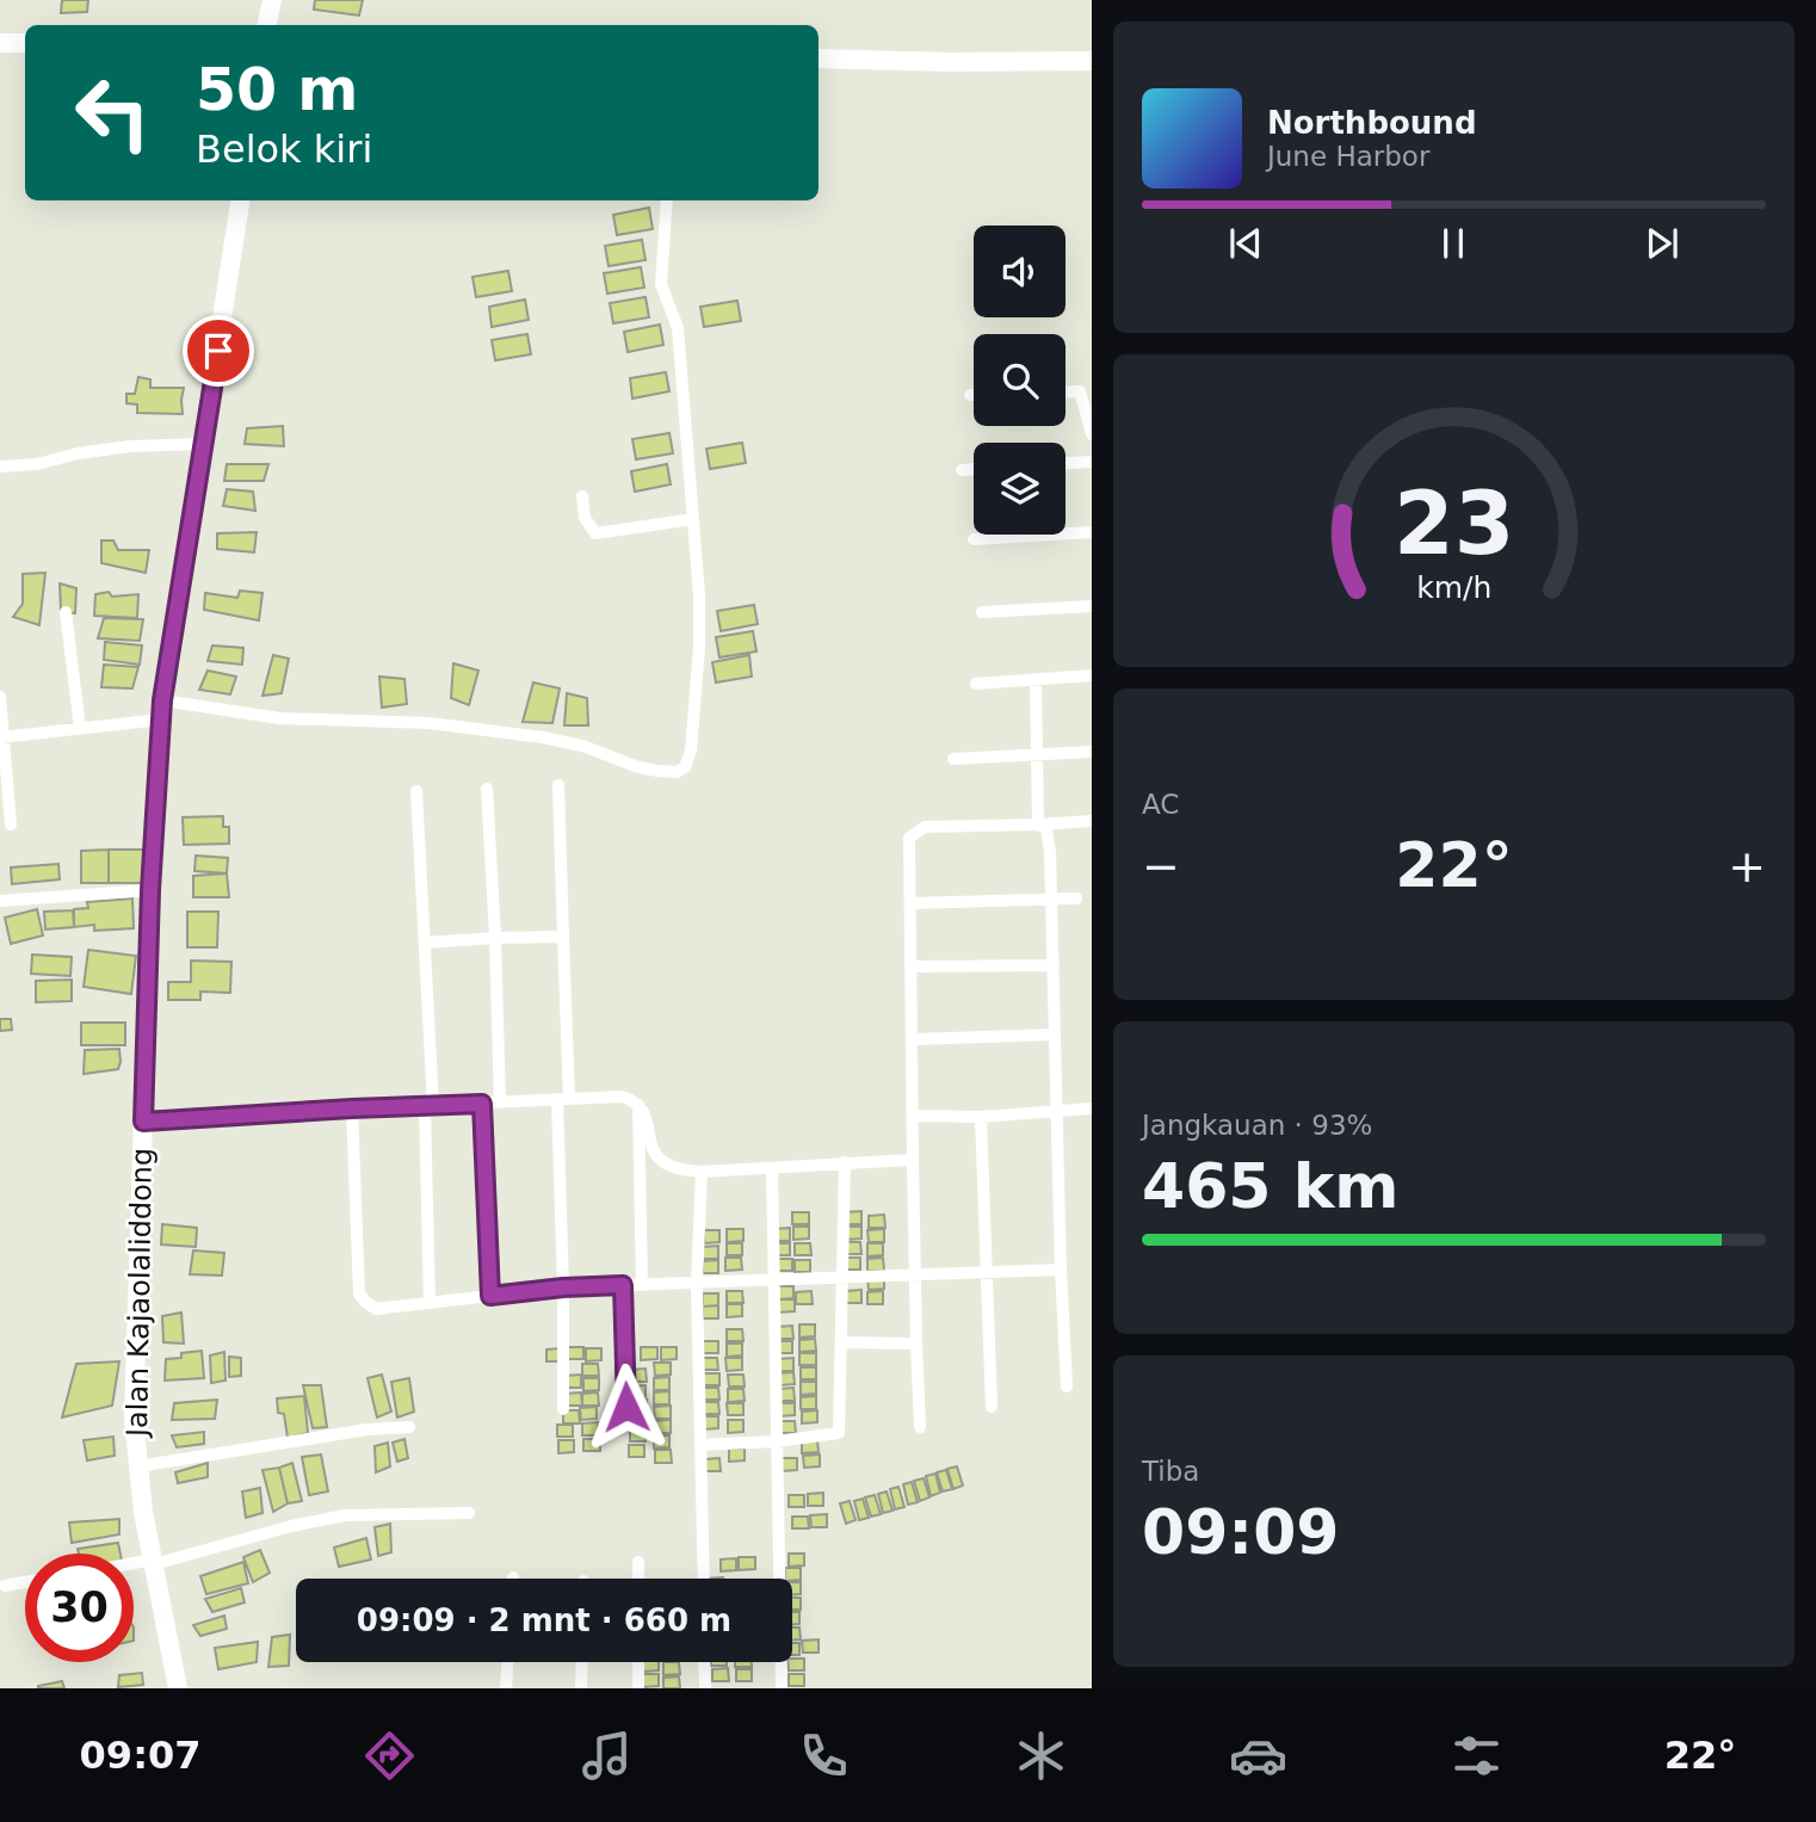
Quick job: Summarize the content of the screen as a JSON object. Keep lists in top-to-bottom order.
{
  "streets": {
    "street": ["Jalan Kajaolaliddong"]
  },
  "page": {
    "turn": ["50 m", "Belok kiri"],
    "song": ["Northbound", "June Harbor"],
    "tile": [
      "AC",
      ["Jangkauan · 93%", "465 km"],
      ["Tiba", "09:09"]
    ],
    "heat": ["−", "22°", "+"],
    "limit": "30",
    "trip": "09:09 · 2 mnt · 660 m",
    "tabs": ["09:07", "22°"],
    "gauge": ["23", "km/h"]
  }
}
